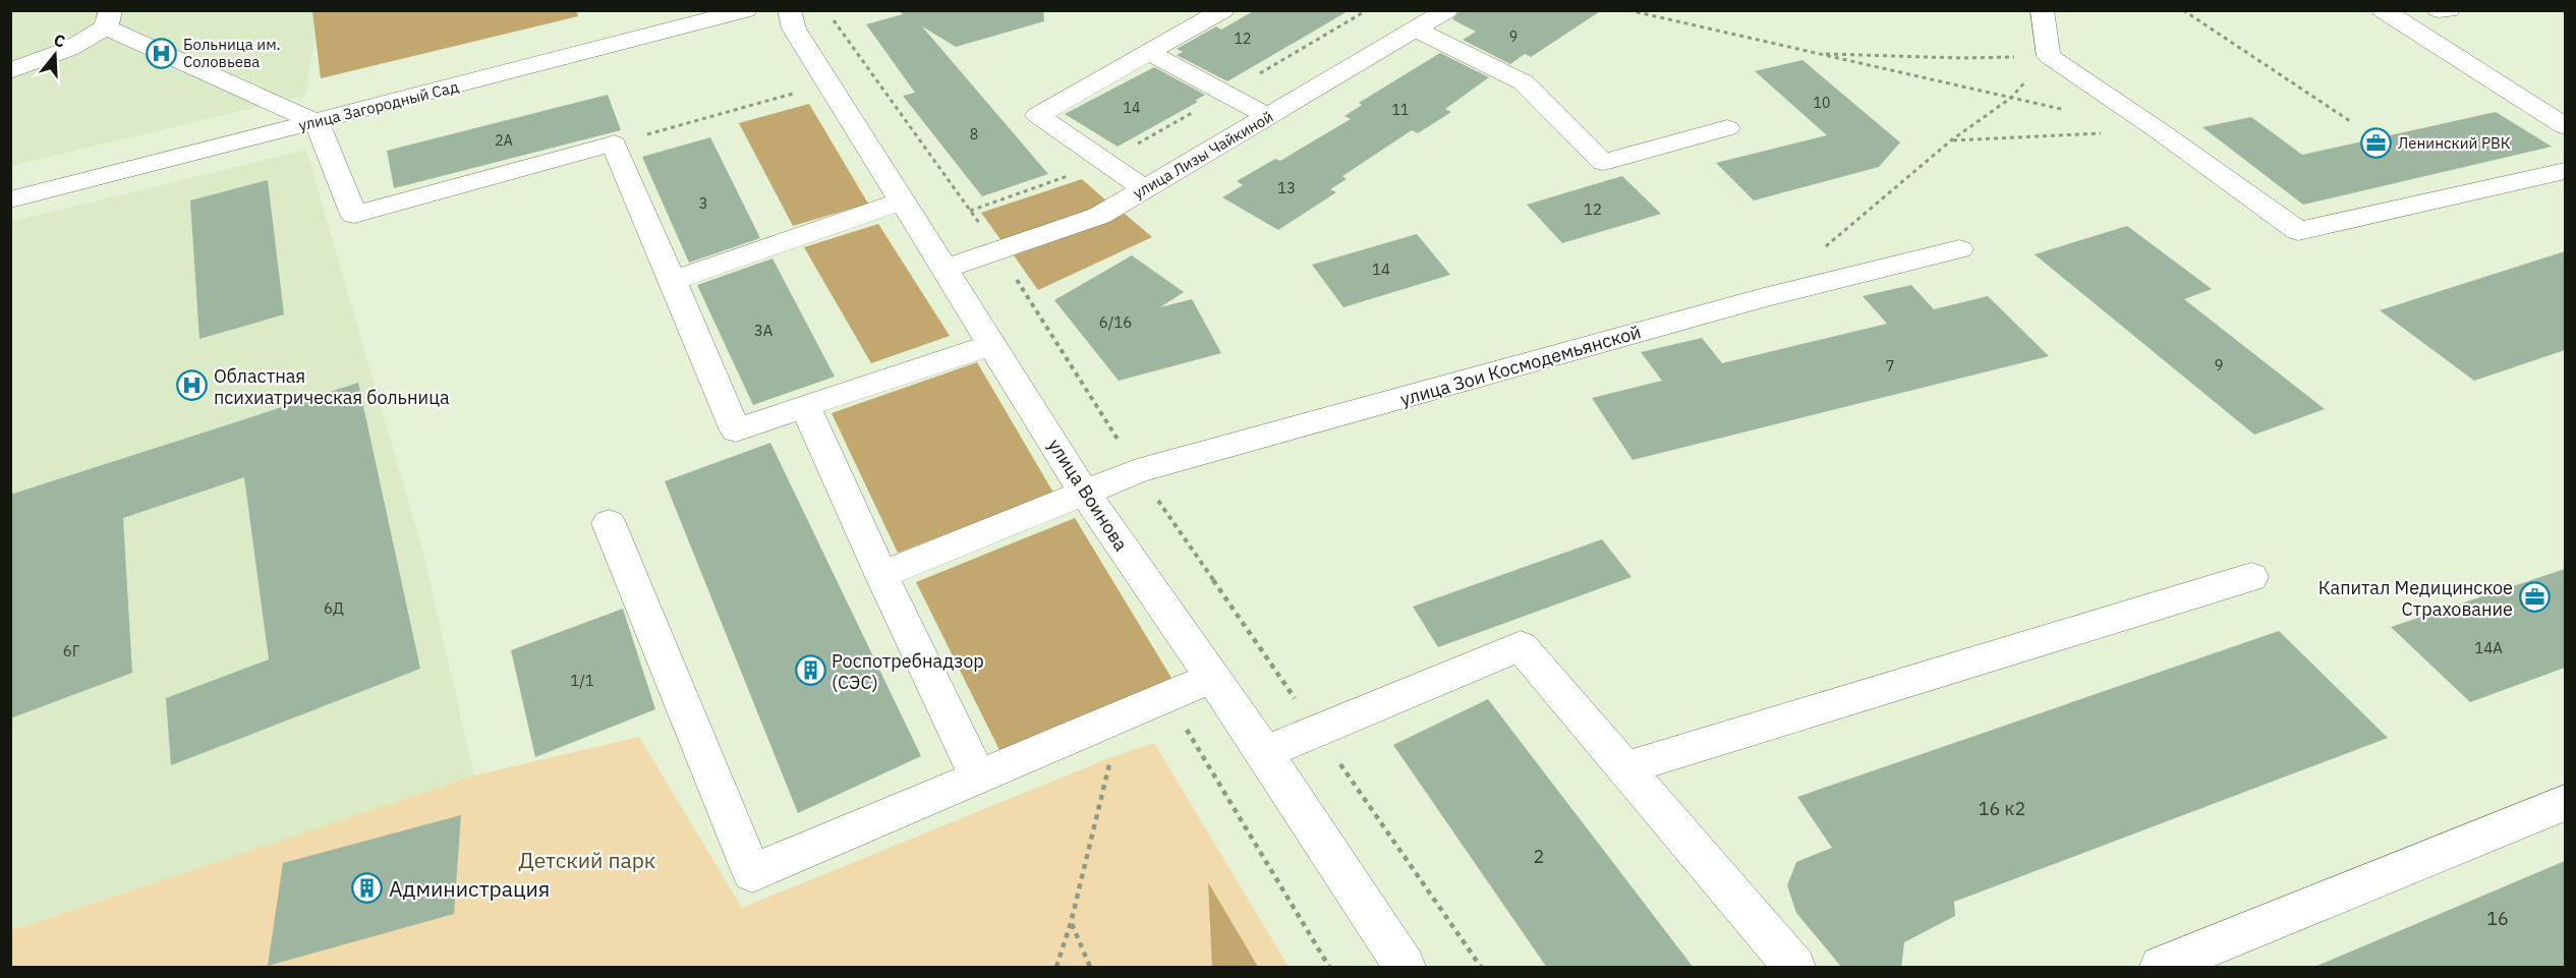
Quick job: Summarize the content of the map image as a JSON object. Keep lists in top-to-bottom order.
{
  "streets": {
    "street": [
      "улица Загородный Сад",
      "улица Лизы Чайкиной",
      "улица Зои Космодемьянской",
      "улица Воинова"
    ]
  },
  "crossings": [
    ["улица Лизы Чайкиной", "улица Воинова"],
    ["улица Зои Космодемьянской", "улица Воинова"]
  ],
  "parks": ["Детский парк"],
  "places": {
    "hospital": ["Больница им. Соловьева", "Областная психиатрическая больница"],
    "office": ["Ленинский РВК", "Капитал Медицинское Страхование"],
    "building": ["Роспотребнадзор (СЭС)", "Администрация"]
  },
  "house_numbers": [
    "9",
    "12",
    "10",
    "14",
    "11",
    "8",
    "2А",
    "13",
    "3",
    "12",
    "14",
    "6/16",
    "3А",
    "9",
    "7",
    "6Д",
    "14А",
    "6Г",
    "1/1",
    "16 к2",
    "2",
    "16"
  ],
  "north": "top"
}
